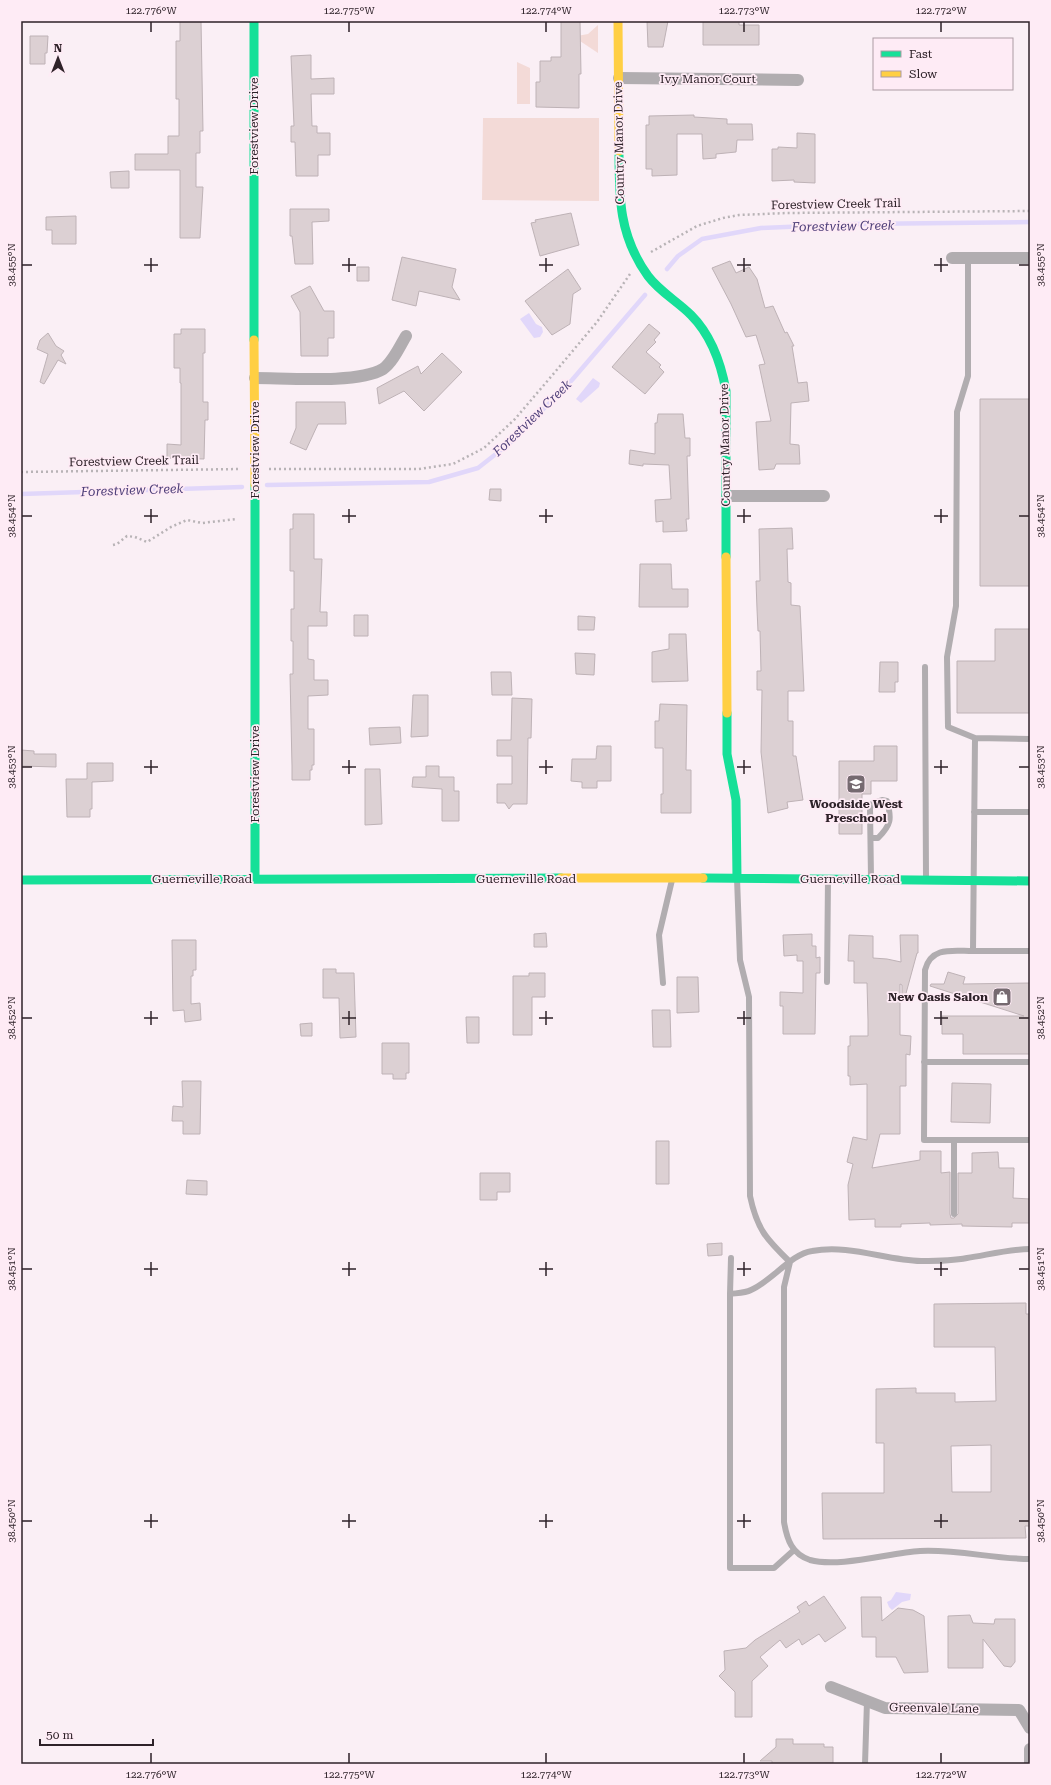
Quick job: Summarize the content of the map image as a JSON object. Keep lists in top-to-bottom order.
{
  "streets": {
    "street": [
      "Ivy Manor Court",
      "Forestview Drive",
      "Country Manor Drive",
      "Guerneville Road",
      "Greenvale Lane"
    ],
    "path": ["Forestview Creek Trail"]
  },
  "crossings": [
    ["Ivy Manor Court", "Country Manor Drive"],
    ["Forestview Drive", "Guerneville Road"],
    ["Country Manor Drive", "Guerneville Road"]
  ],
  "water": ["Forestview Creek"],
  "places": {
    "school or university": ["Woodside West Preschool"],
    "shop": ["New Oasis Salon"]
  },
  "legend": ["Fast", "Slow"],
  "scale_bar": "50 m",
  "north": "top",
  "coordinates": [
    "122.776°W",
    "122.775°W",
    "122.774°W",
    "122.773°W",
    "122.772°W",
    "38.455°N",
    "38.454°N",
    "38.453°N",
    "38.452°N",
    "38.451°N",
    "38.450°N"
  ]
}
